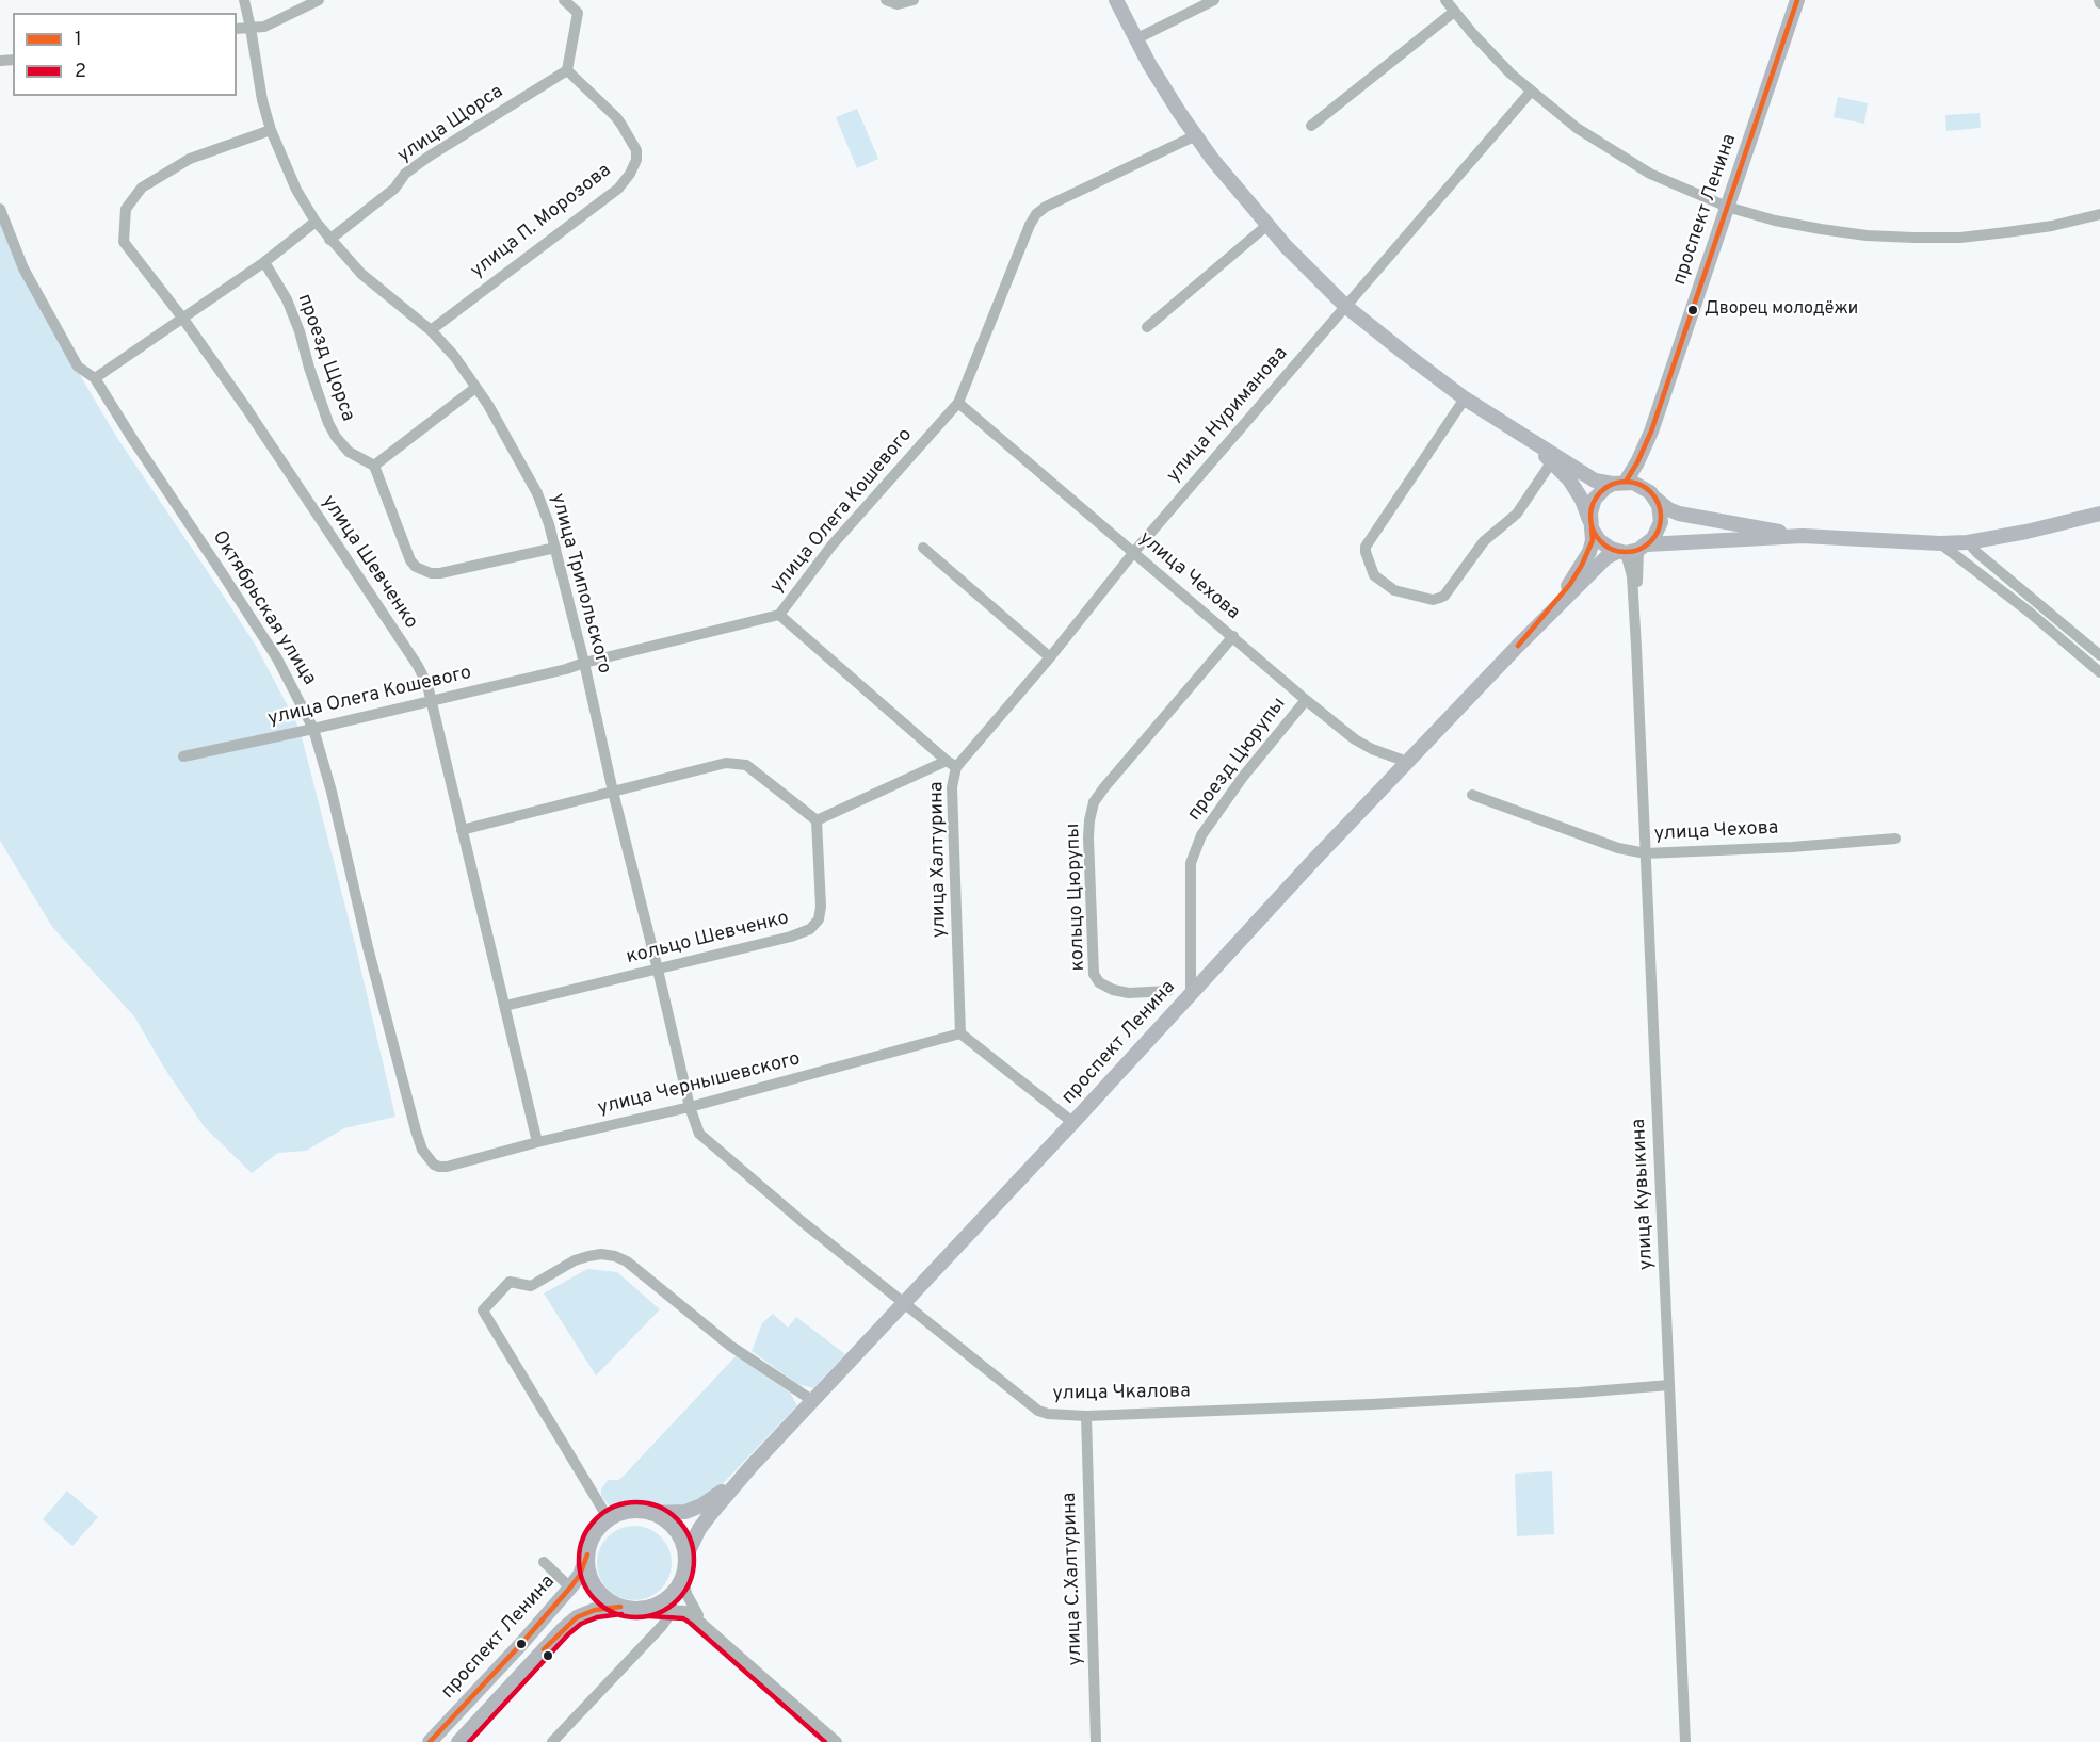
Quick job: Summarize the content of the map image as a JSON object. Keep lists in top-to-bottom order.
{
  "streets": {
    "main road": ["проспект Ленина"],
    "street": [
      "улица Щорса",
      "улица П. Морозова",
      "проезд Щорса",
      "улица Нуриманова",
      "улица Олега Кошевого",
      "улица Шевченко",
      "улица Чехова",
      "улица Трипольского",
      "Октябрьская улица",
      "проезд Цюрупы",
      "улица Халтурина",
      "кольцо Цюрупы",
      "кольцо Шевченко",
      "улица Чернышевского",
      "улица Кувыкина",
      "улица Чкалова",
      "улица С.Халтурина"
    ]
  },
  "crossings": [
    ["улица Щорса", "улица П. Морозова"],
    ["улица Щорса", "улица Трипольского"],
    ["проспект Ленина", "улица Чехова"],
    ["проспект Ленина", "проезд Цюрупы"],
    ["проспект Ленина", "улица Кувыкина"],
    ["проспект Ленина", "улица Чкалова"],
    ["улица П. Морозова", "улица Трипольского"],
    ["улица Нуриманова", "улица Чехова"],
    ["улица Нуриманова", "улица Халтурина"],
    ["улица Олега Кошевого", "улица Шевченко"],
    ["улица Олега Кошевого", "улица Чехова"],
    ["улица Олега Кошевого", "улица Трипольского"],
    ["улица Олега Кошевого", "Октябрьская улица"],
    ["улица Олега Кошевого", "улица Халтурина"],
    ["улица Шевченко", "улица Трипольского"],
    ["улица Шевченко", "кольцо Шевченко"],
    ["улица Шевченко", "улица Чернышевского"],
    ["улица Чехова", "проезд Цюрупы"],
    ["улица Чехова", "кольцо Цюрупы"],
    ["улица Чехова", "улица Кувыкина"],
    ["улица Трипольского", "кольцо Шевченко"],
    ["улица Трипольского", "улица Чернышевского"],
    ["улица Трипольского", "улица Чкалова"],
    ["Октябрьская улица", "улица Чернышевского"],
    ["улица Халтурина", "улица Чернышевского"],
    ["улица Чернышевского", "улица Чкалова"],
    ["улица Кувыкина", "улица Чкалова"],
    ["улица Чкалова", "улица С.Халтурина"]
  ],
  "places": ["Дворец молодёжи"],
  "lines": ["transit line 1", "transit line 2"],
  "legend": ["1", "2"]
}
